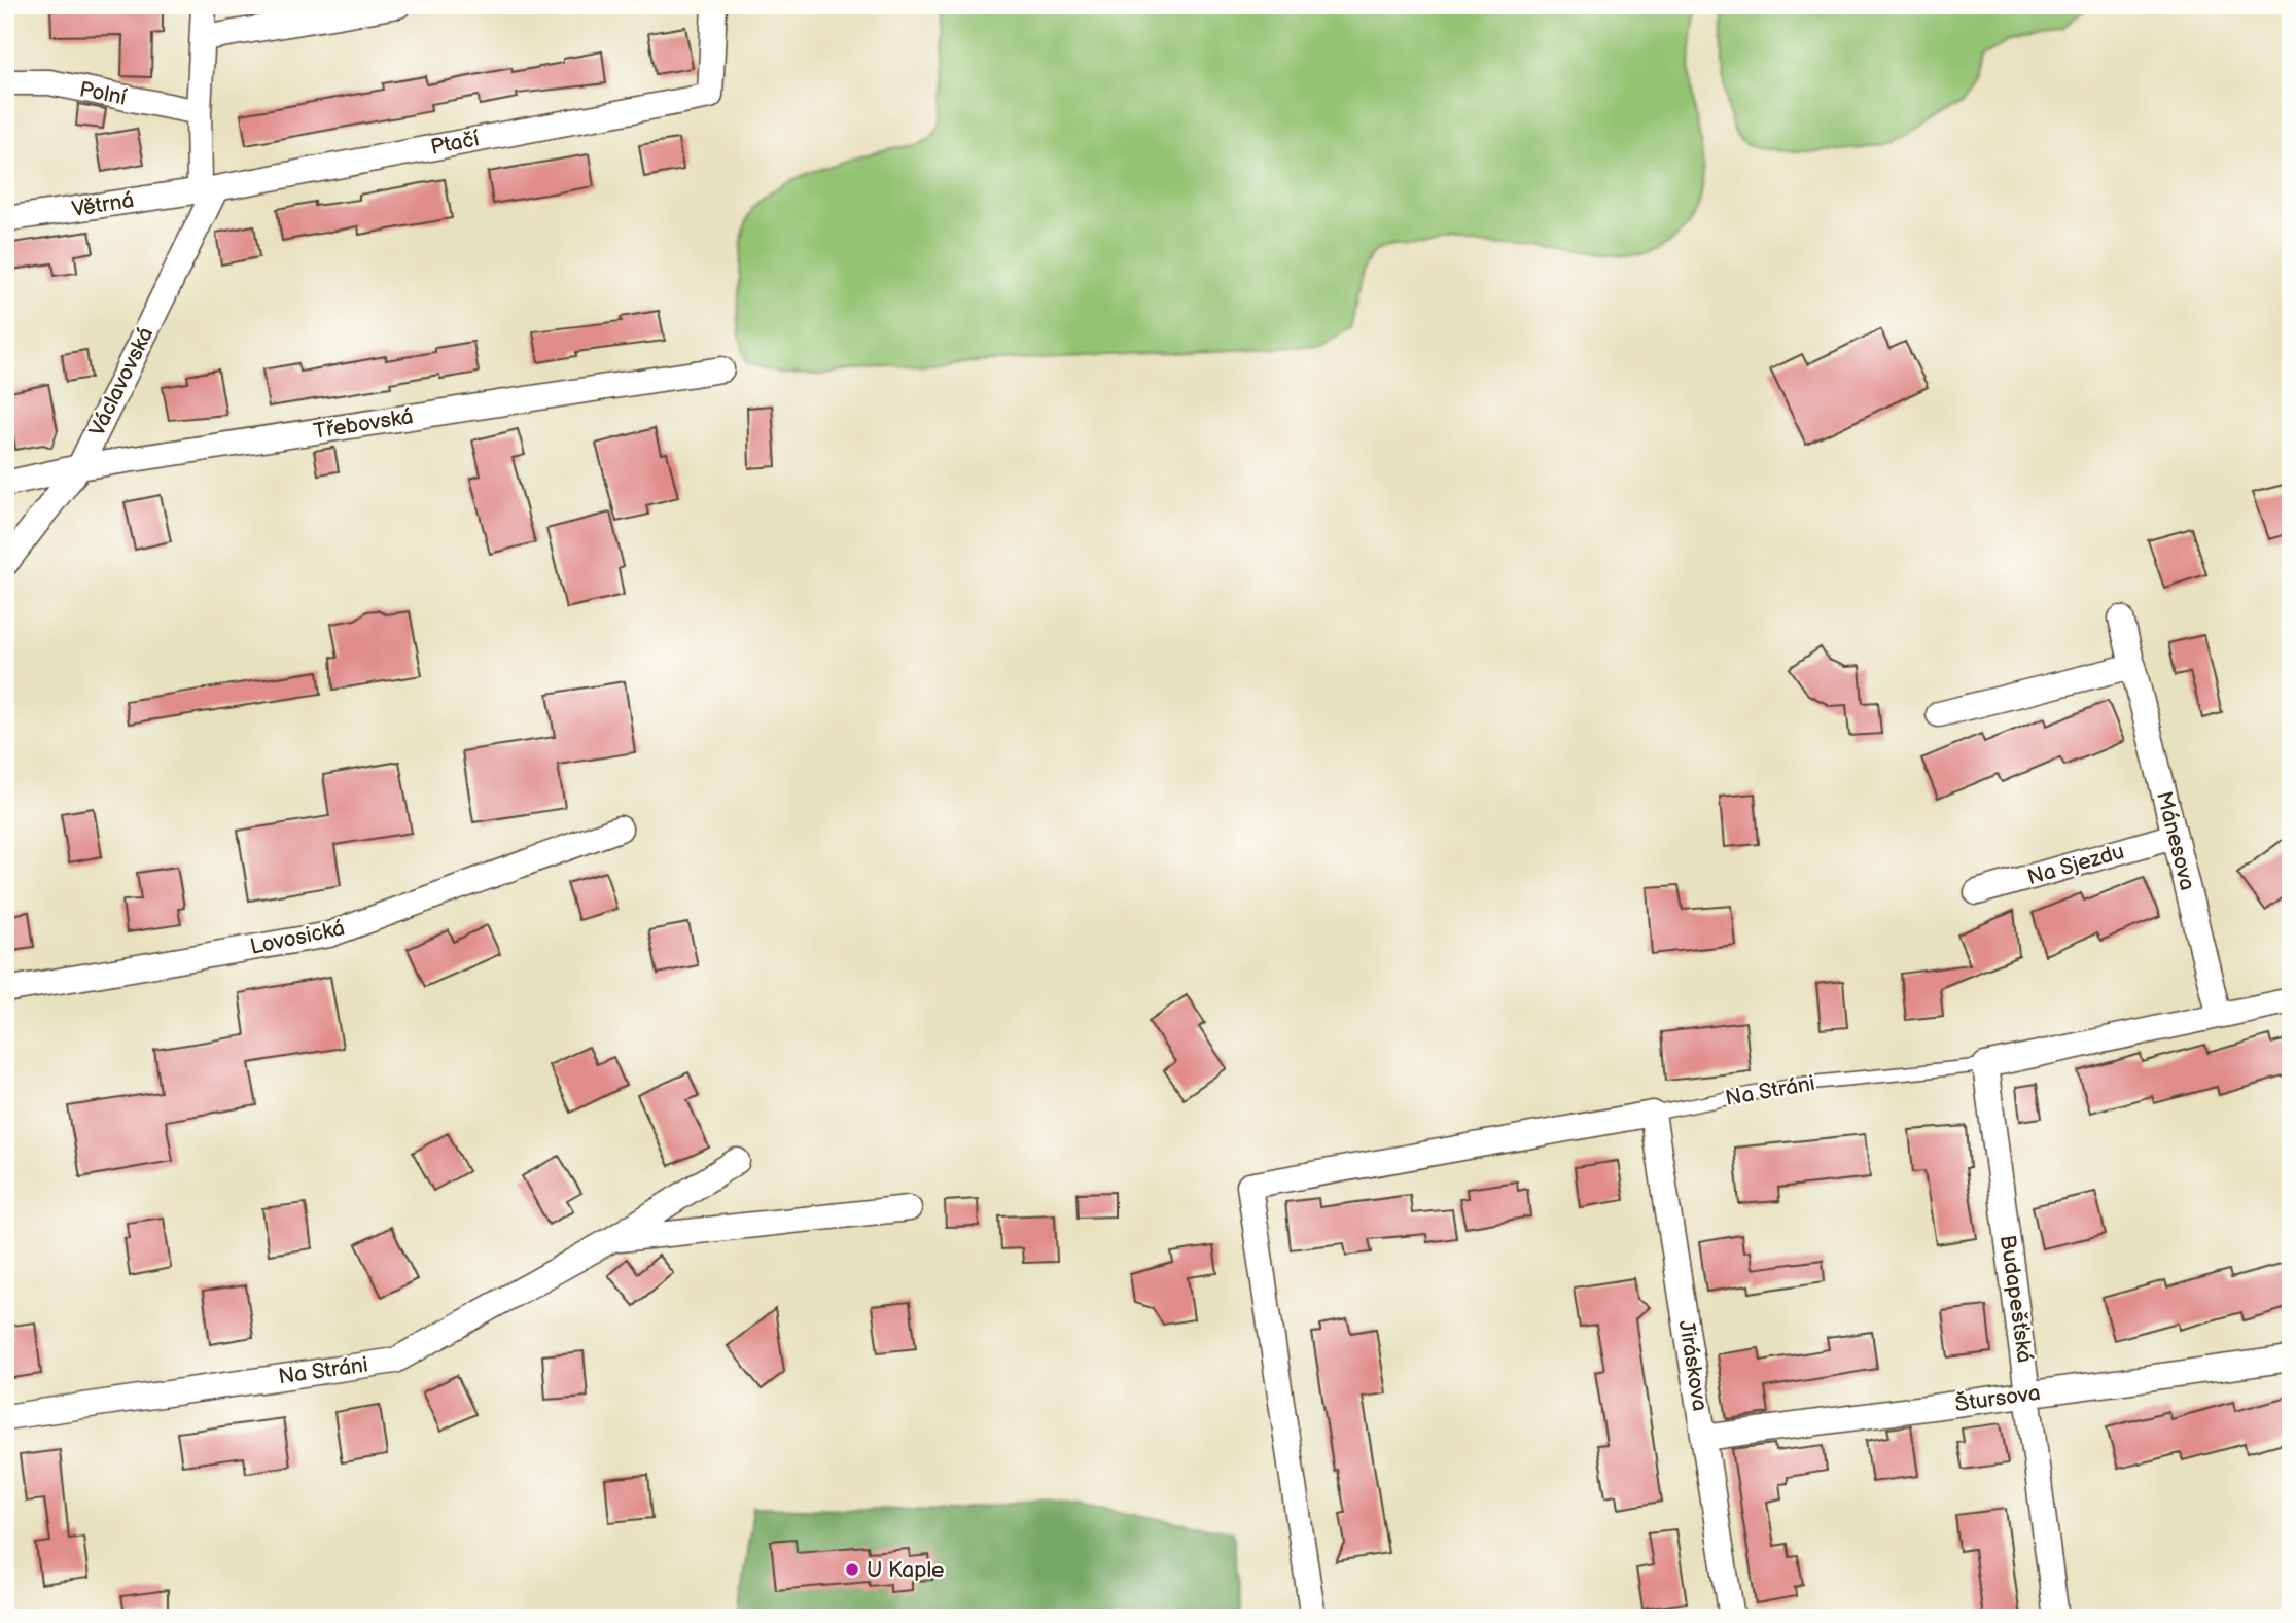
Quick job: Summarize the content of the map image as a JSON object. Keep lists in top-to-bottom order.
{
  "streets": {
    "street": [
      "Polní",
      "Ptačí",
      "Větrná",
      "Václavovská",
      "Třebovská",
      "Mánesova",
      "Na Sjezdu",
      "Lovosická",
      "Na Stráni",
      "Budapešťská",
      "Jiráskova",
      "Štursova"
    ]
  },
  "crossings": [
    ["Polní", "Václavovská"],
    ["Ptačí", "Větrná"],
    ["Ptačí", "Václavovská"],
    ["Větrná", "Václavovská"],
    ["Václavovská", "Třebovská"],
    ["Mánesova", "Na Sjezdu"],
    ["Mánesova", "Na Stráni"],
    ["Na Stráni", "Budapešťská"],
    ["Na Stráni", "Jiráskova"],
    ["Budapešťská", "Štursova"],
    ["Jiráskova", "Štursova"]
  ],
  "places": ["U Kaple"]
}
